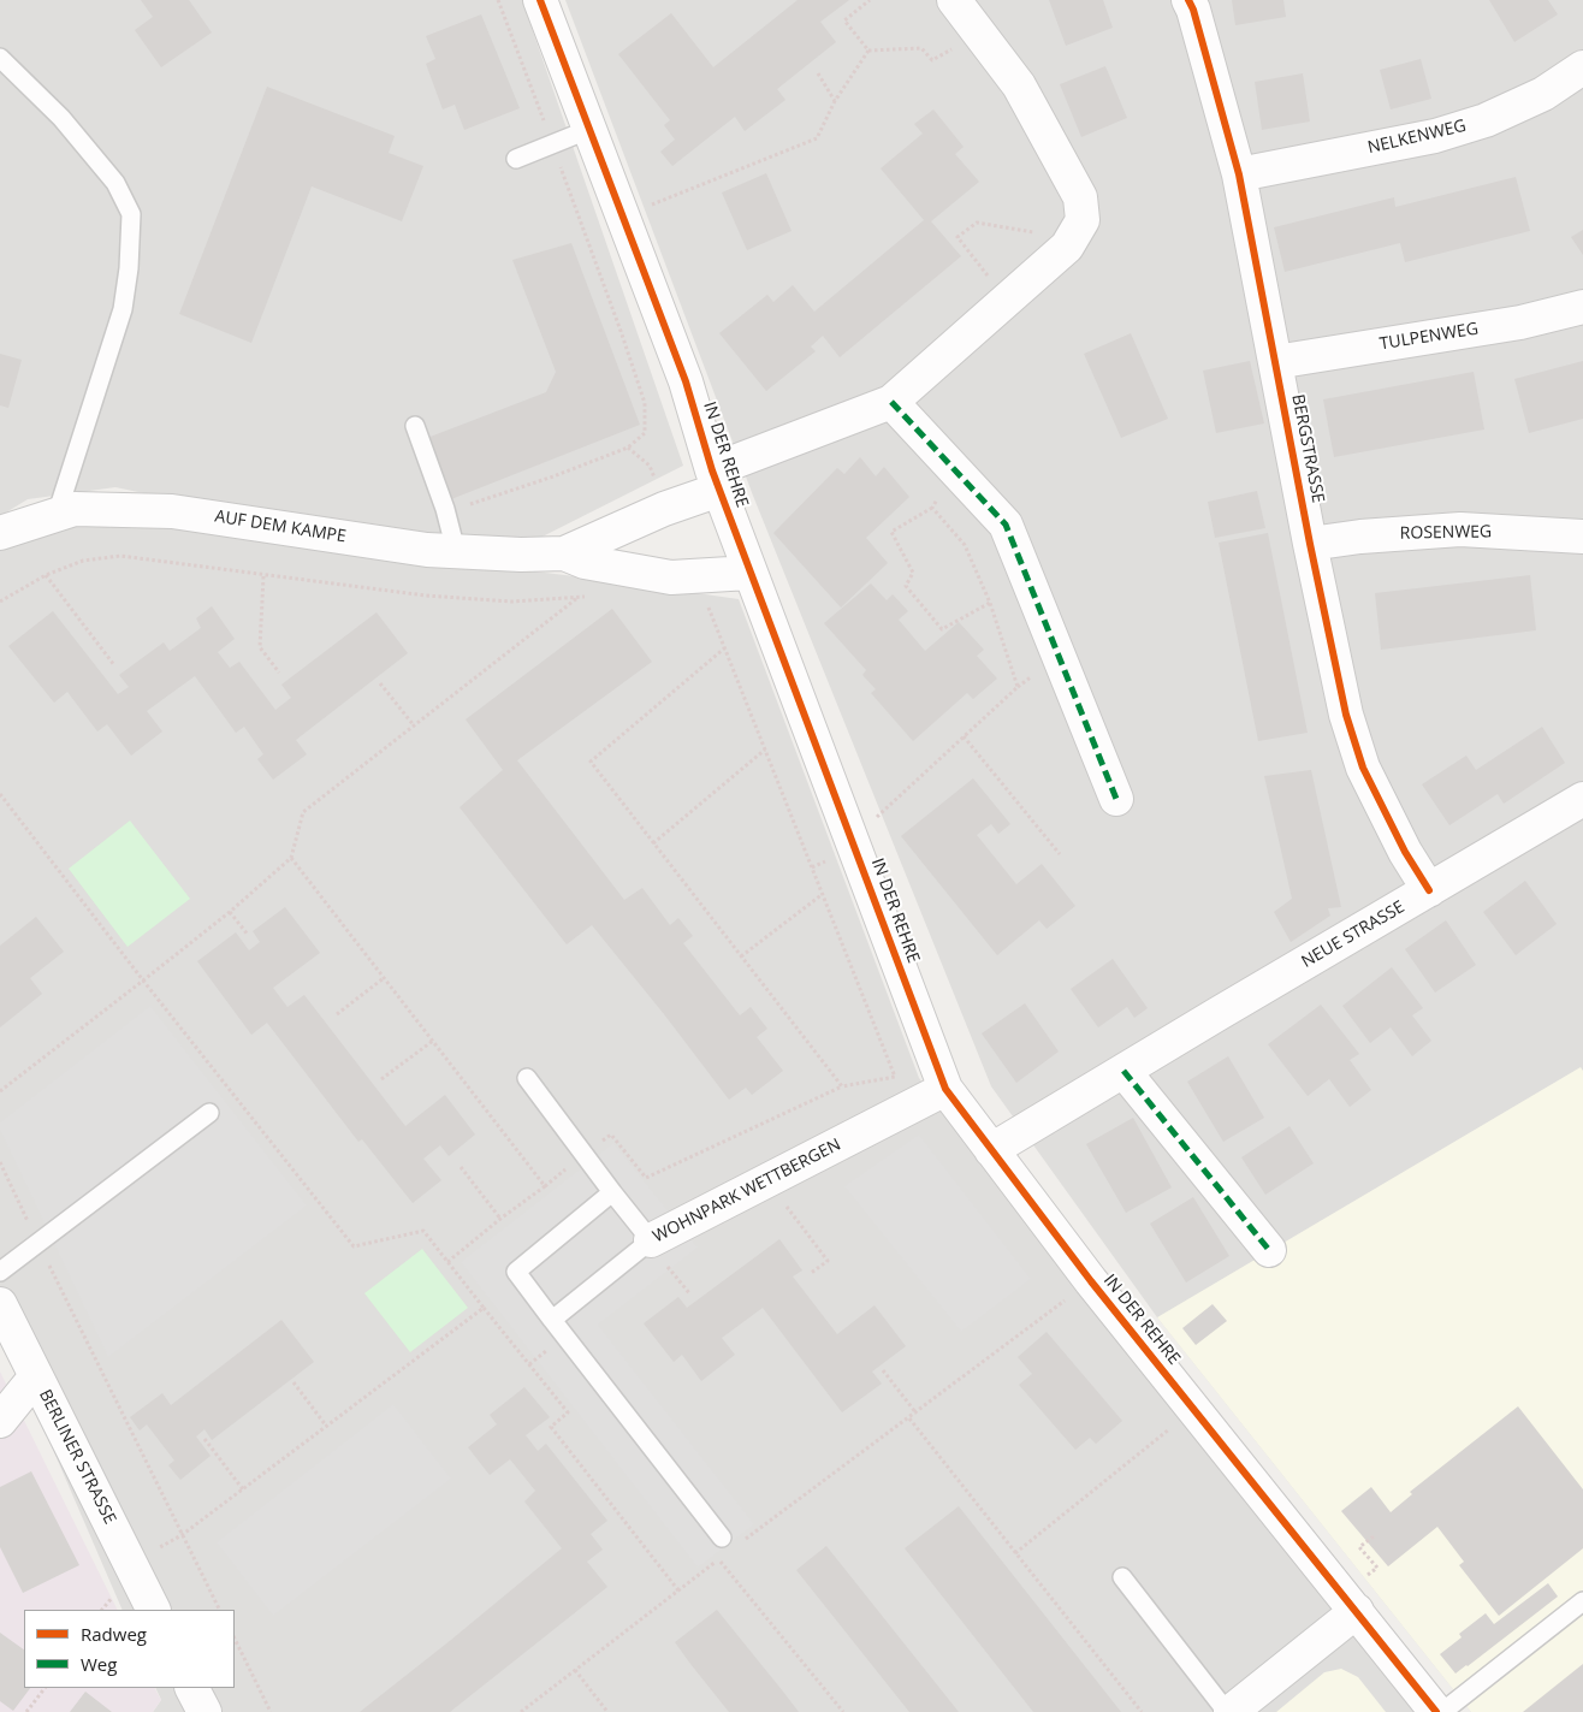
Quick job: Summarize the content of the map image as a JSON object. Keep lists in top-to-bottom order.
{
  "streets": {
    "street": [
      "NELKENWEG",
      "TULPENWEG",
      "BERGSTRASSE",
      "IN DER REHRE",
      "AUF DEM KAMPE",
      "ROSENWEG",
      "NEUE STRASSE",
      "WOHNPARK WETTBERGEN",
      "BERLINER STRASSE"
    ]
  },
  "crossings": [
    ["NELKENWEG", "BERGSTRASSE"],
    ["TULPENWEG", "BERGSTRASSE"],
    ["BERGSTRASSE", "ROSENWEG"],
    ["BERGSTRASSE", "NEUE STRASSE"],
    ["IN DER REHRE", "AUF DEM KAMPE"],
    ["IN DER REHRE", "NEUE STRASSE"],
    ["IN DER REHRE", "WOHNPARK WETTBERGEN"]
  ],
  "legend": ["Radweg", "Weg"]
}
